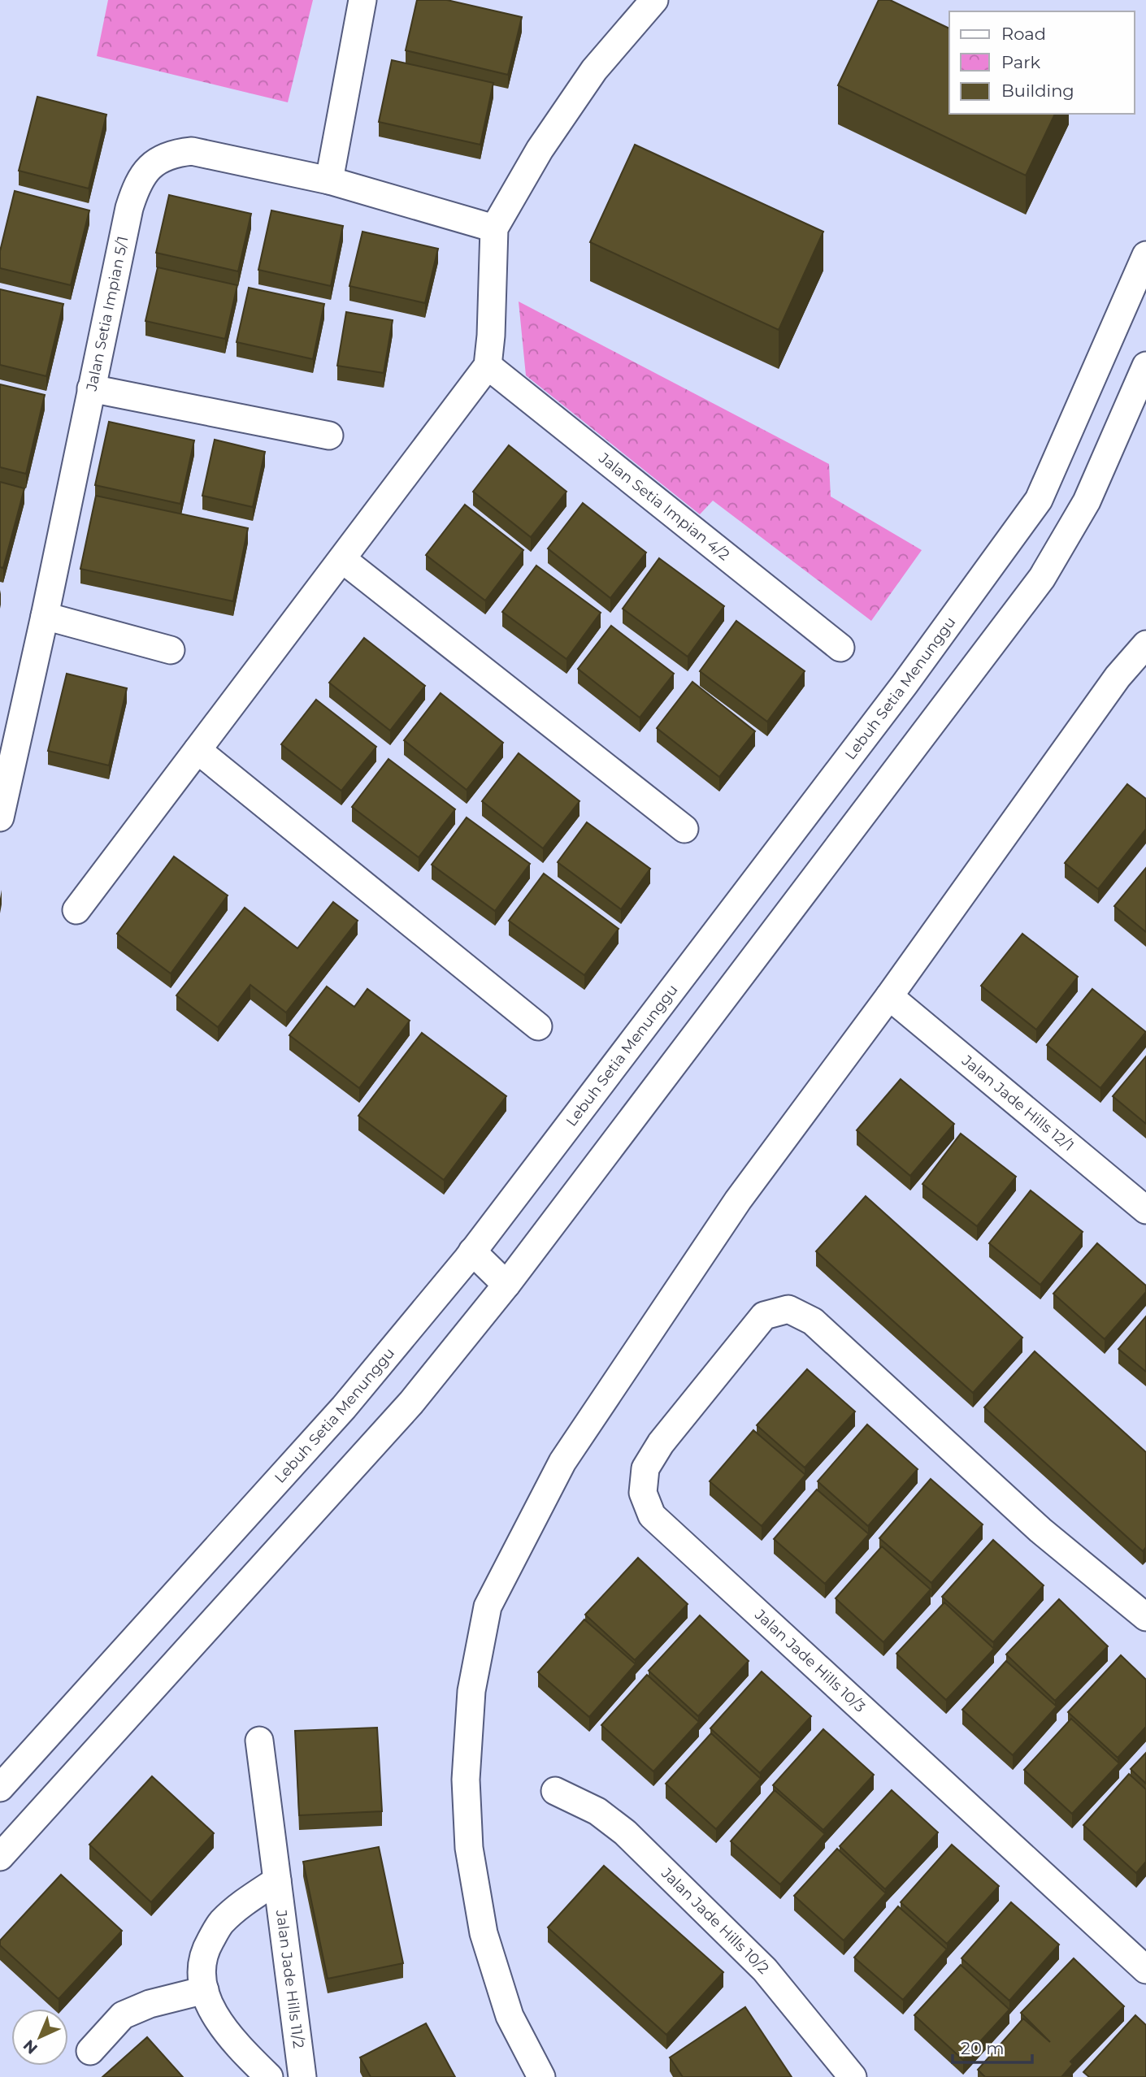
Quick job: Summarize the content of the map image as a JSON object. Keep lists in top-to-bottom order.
{
  "streets": {
    "street": [
      "Jalan Setia Impian 5/1",
      "Jalan Setia Impian 4/2",
      "Lebuh Setia Menunggu",
      "Jalan Jade Hills 12/1",
      "Jalan Jade Hills 10/3",
      "Jalan Jade Hills 10/2",
      "Jalan Jade Hills 11/2"
    ]
  },
  "legend": ["Road", "Park", "Building"],
  "scale_bar": "20 m",
  "north": "bottom left"
}
